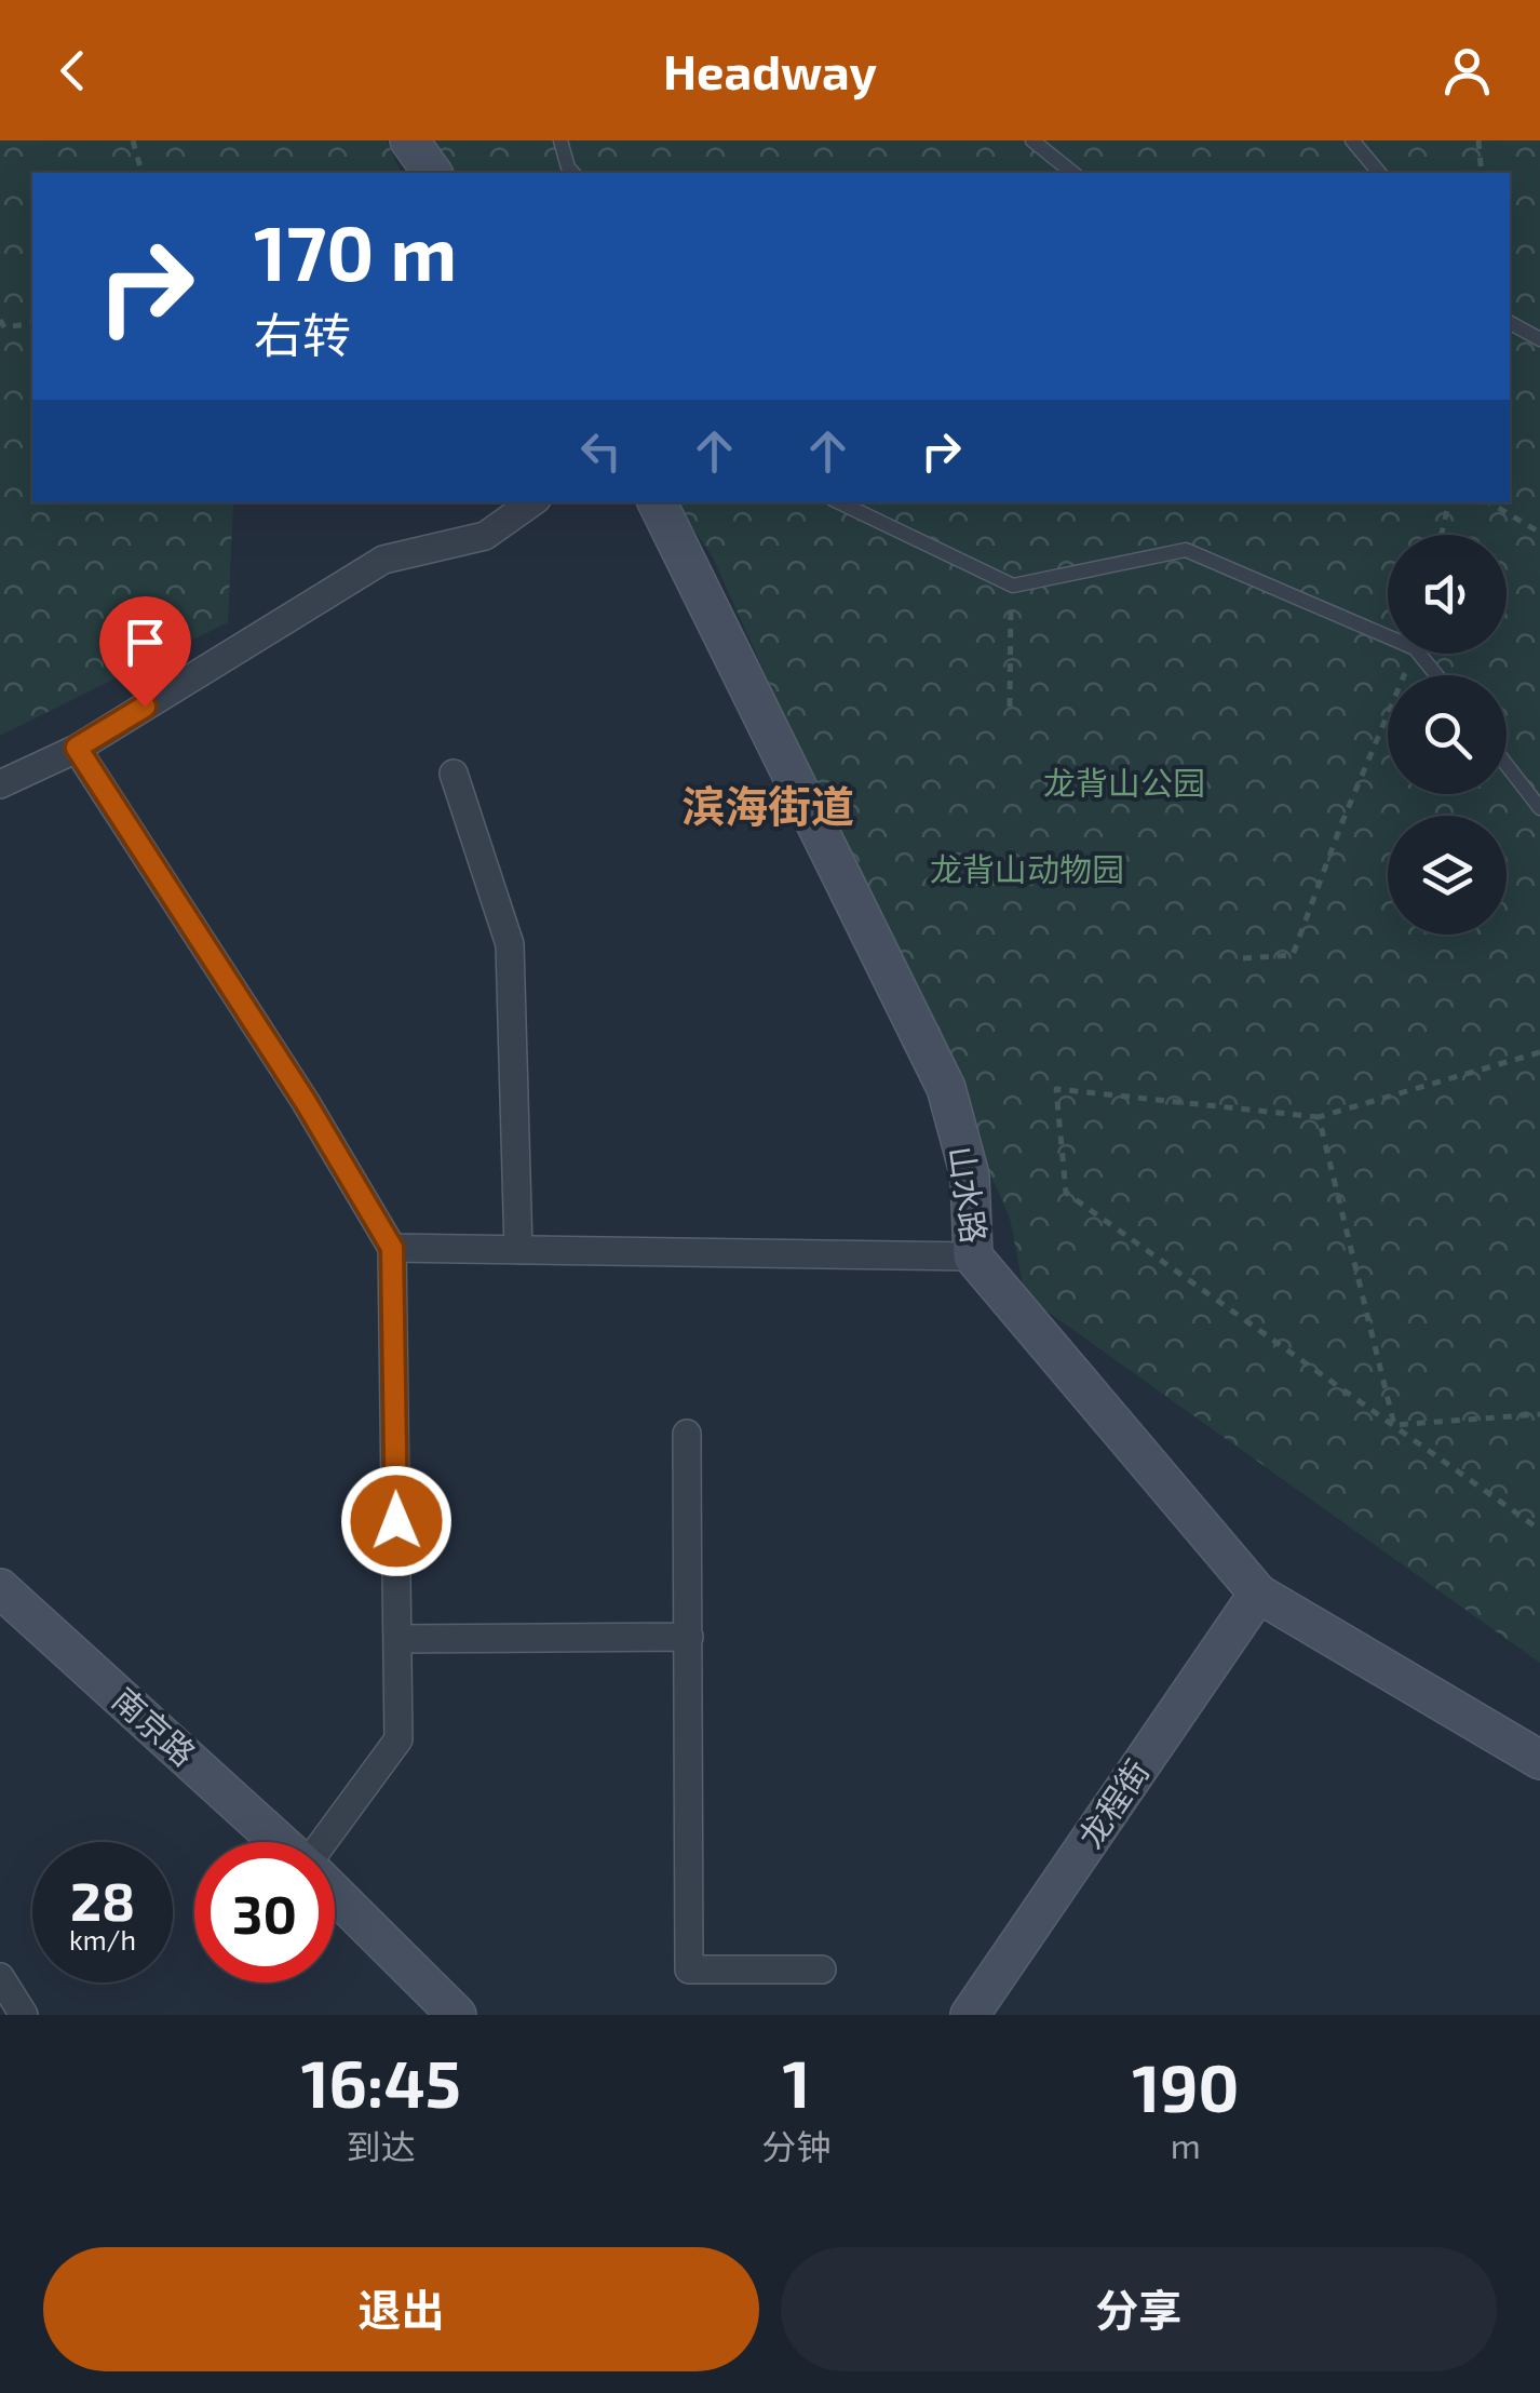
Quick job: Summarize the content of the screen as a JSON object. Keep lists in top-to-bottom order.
{
  "streets": {
    "street": ["山水路", "南京路", "龙程街"]
  },
  "crossings": [
    ["山水路", "龙程街"]
  ],
  "districts": ["滨海街道"],
  "parks": ["龙背山公园", "龙背山动物园"],
  "page": {
    "header": "Headway",
    "turn": ["170 m", "右转"],
    "speed": "28 km/h",
    "limit": "30",
    "eta": [
      "16:45",
      "到达",
      "1",
      "分钟",
      "190",
      "m"
    ],
    "buttons": ["退出", "分享"]
  }
}
